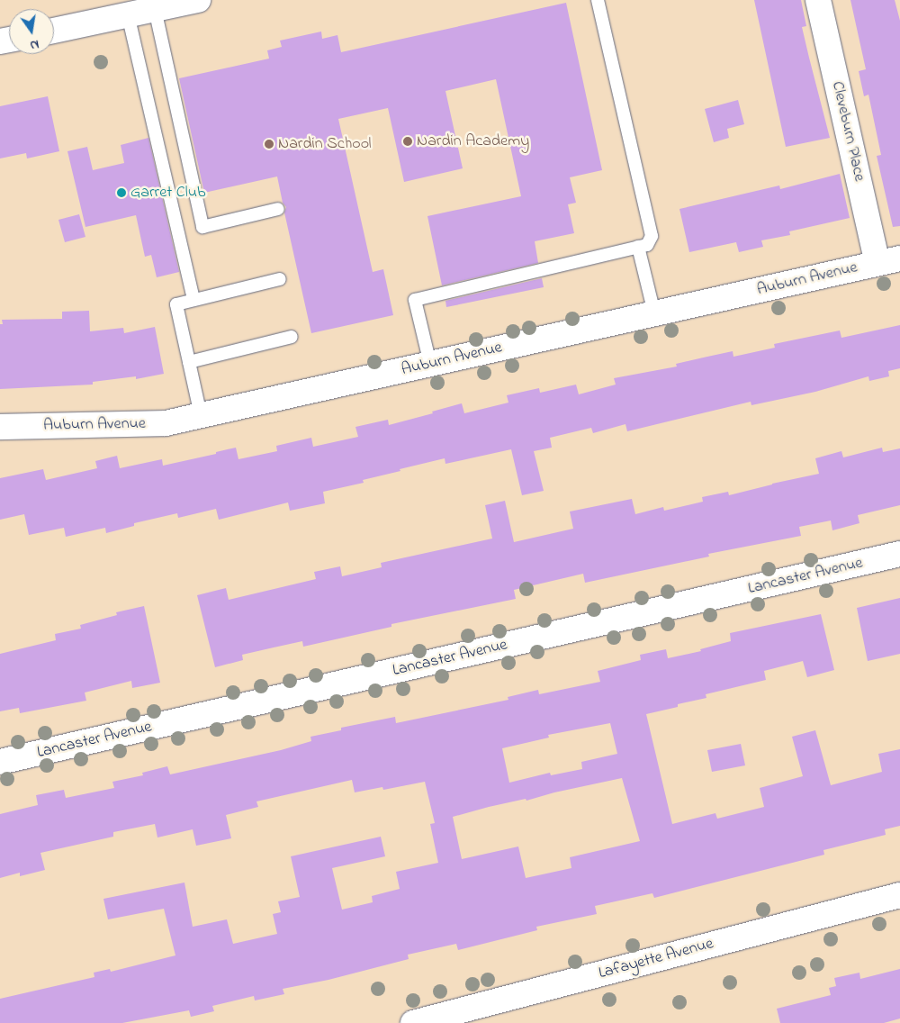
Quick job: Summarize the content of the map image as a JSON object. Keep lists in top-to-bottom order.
{
  "streets": {
    "street": [
      "Cleveburn Place",
      "Auburn Avenue",
      "Lancaster Avenue",
      "Lafayette Avenue"
    ]
  },
  "crossings": [
    ["Cleveburn Place", "Auburn Avenue"]
  ],
  "places": ["Nardin Academy", "Nardin School", "Garret Club"],
  "north": "bottom"
}
